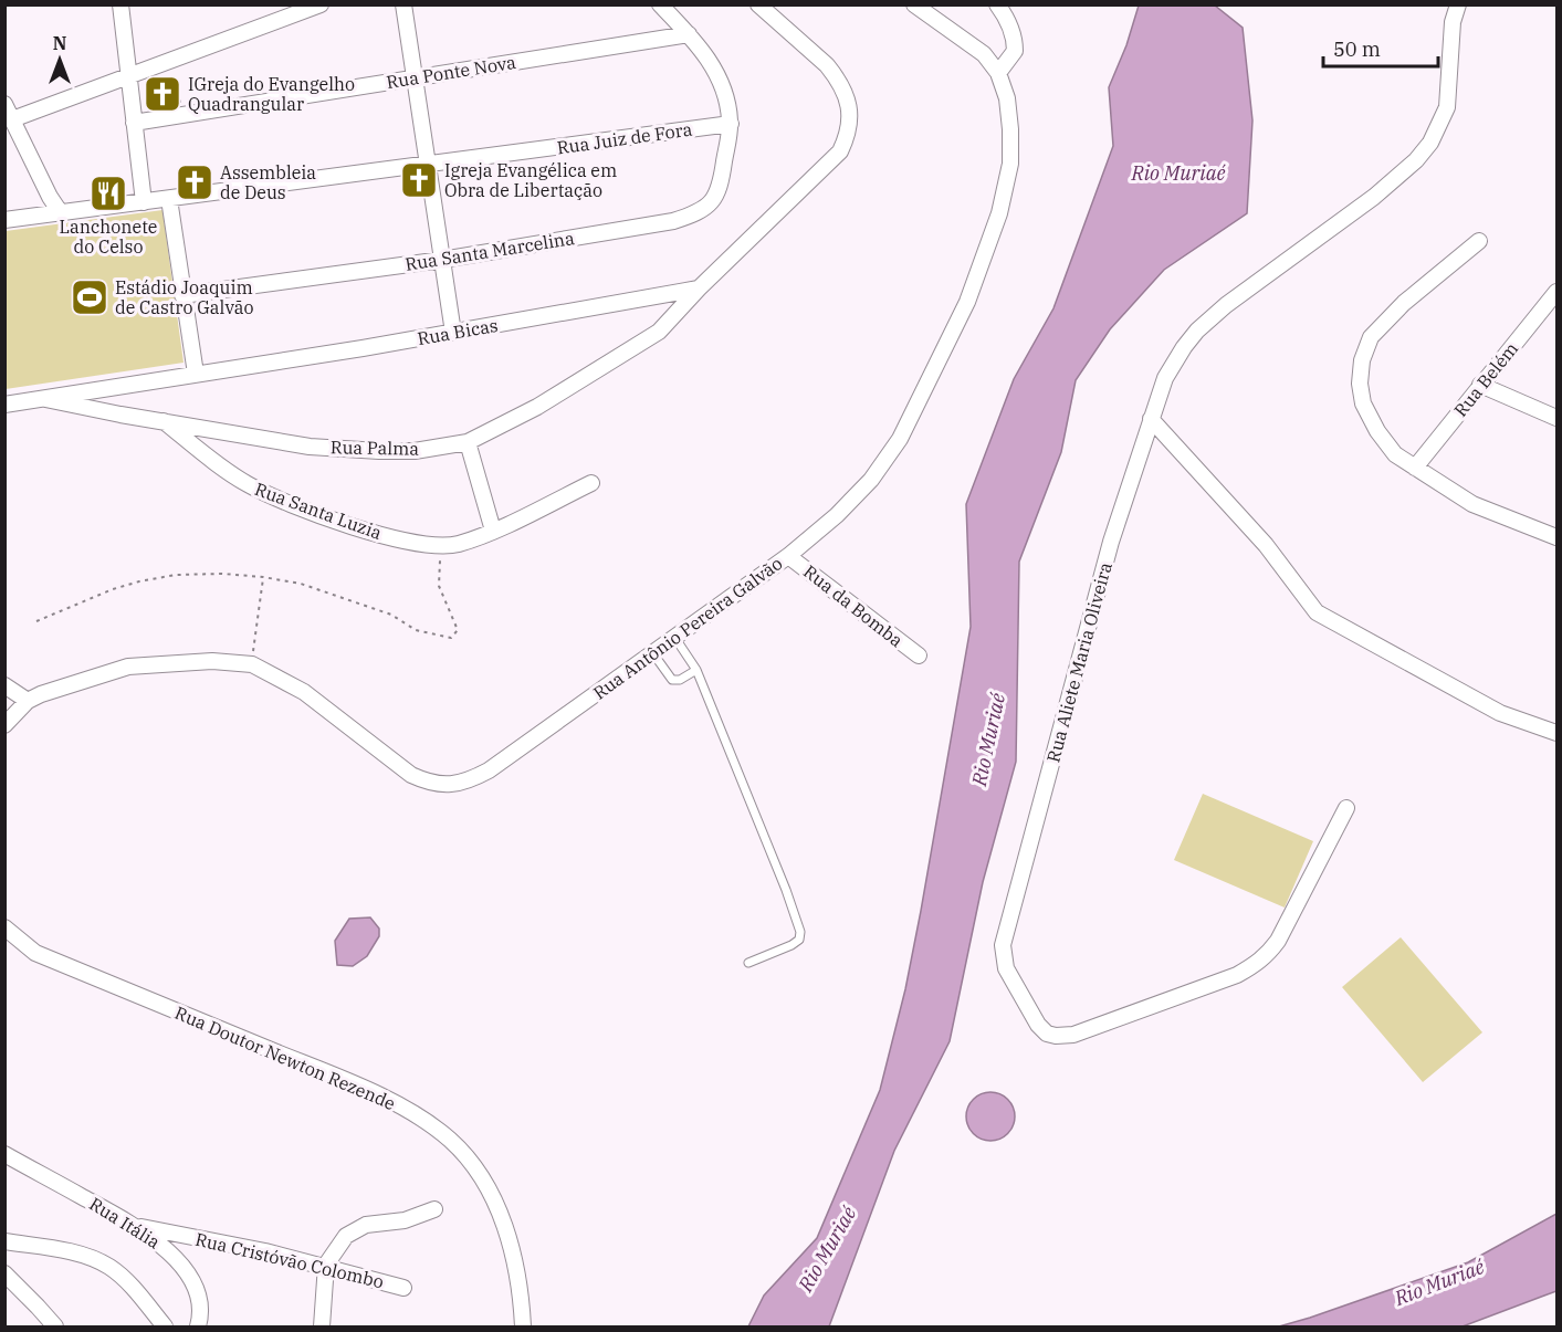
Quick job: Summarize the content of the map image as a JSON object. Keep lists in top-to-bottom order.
{
  "streets": {
    "street": [
      "Rua Ponte Nova",
      "Rua Juiz de Fora",
      "Rua Santa Marcelina",
      "Rua Bicas",
      "Rua Belém",
      "Rua Palma",
      "Rua Santa Luzia",
      "Rua da Bomba",
      "Rua Antônio Pereira Galvão",
      "Rua Aliete Maria Oliveira",
      "Rua Doutor Newton Rezende",
      "Rua Itália",
      "Rua Cristóvão Colombo"
    ]
  },
  "crossings": [
    ["Rua Juiz de Fora", "Rua Santa Marcelina"],
    ["Rua Bicas", "Rua Palma"],
    ["Rua Palma", "Rua Santa Luzia"],
    ["Rua da Bomba", "Rua Antônio Pereira Galvão"],
    ["Rua Itália", "Rua Cristóvão Colombo"]
  ],
  "water": ["Rio Muriaé"],
  "places": {
    "church": ["IGreja do Evangelho Quadrangular", "Igreja Evangélica em Obra de Libertação", "Assembleia de Deus"],
    "restaurant": ["Lanchonete do Celso"],
    "sports": ["Estádio Joaquim de Castro Galvão"]
  },
  "scale_bar": "50 m",
  "north": "top"
}
